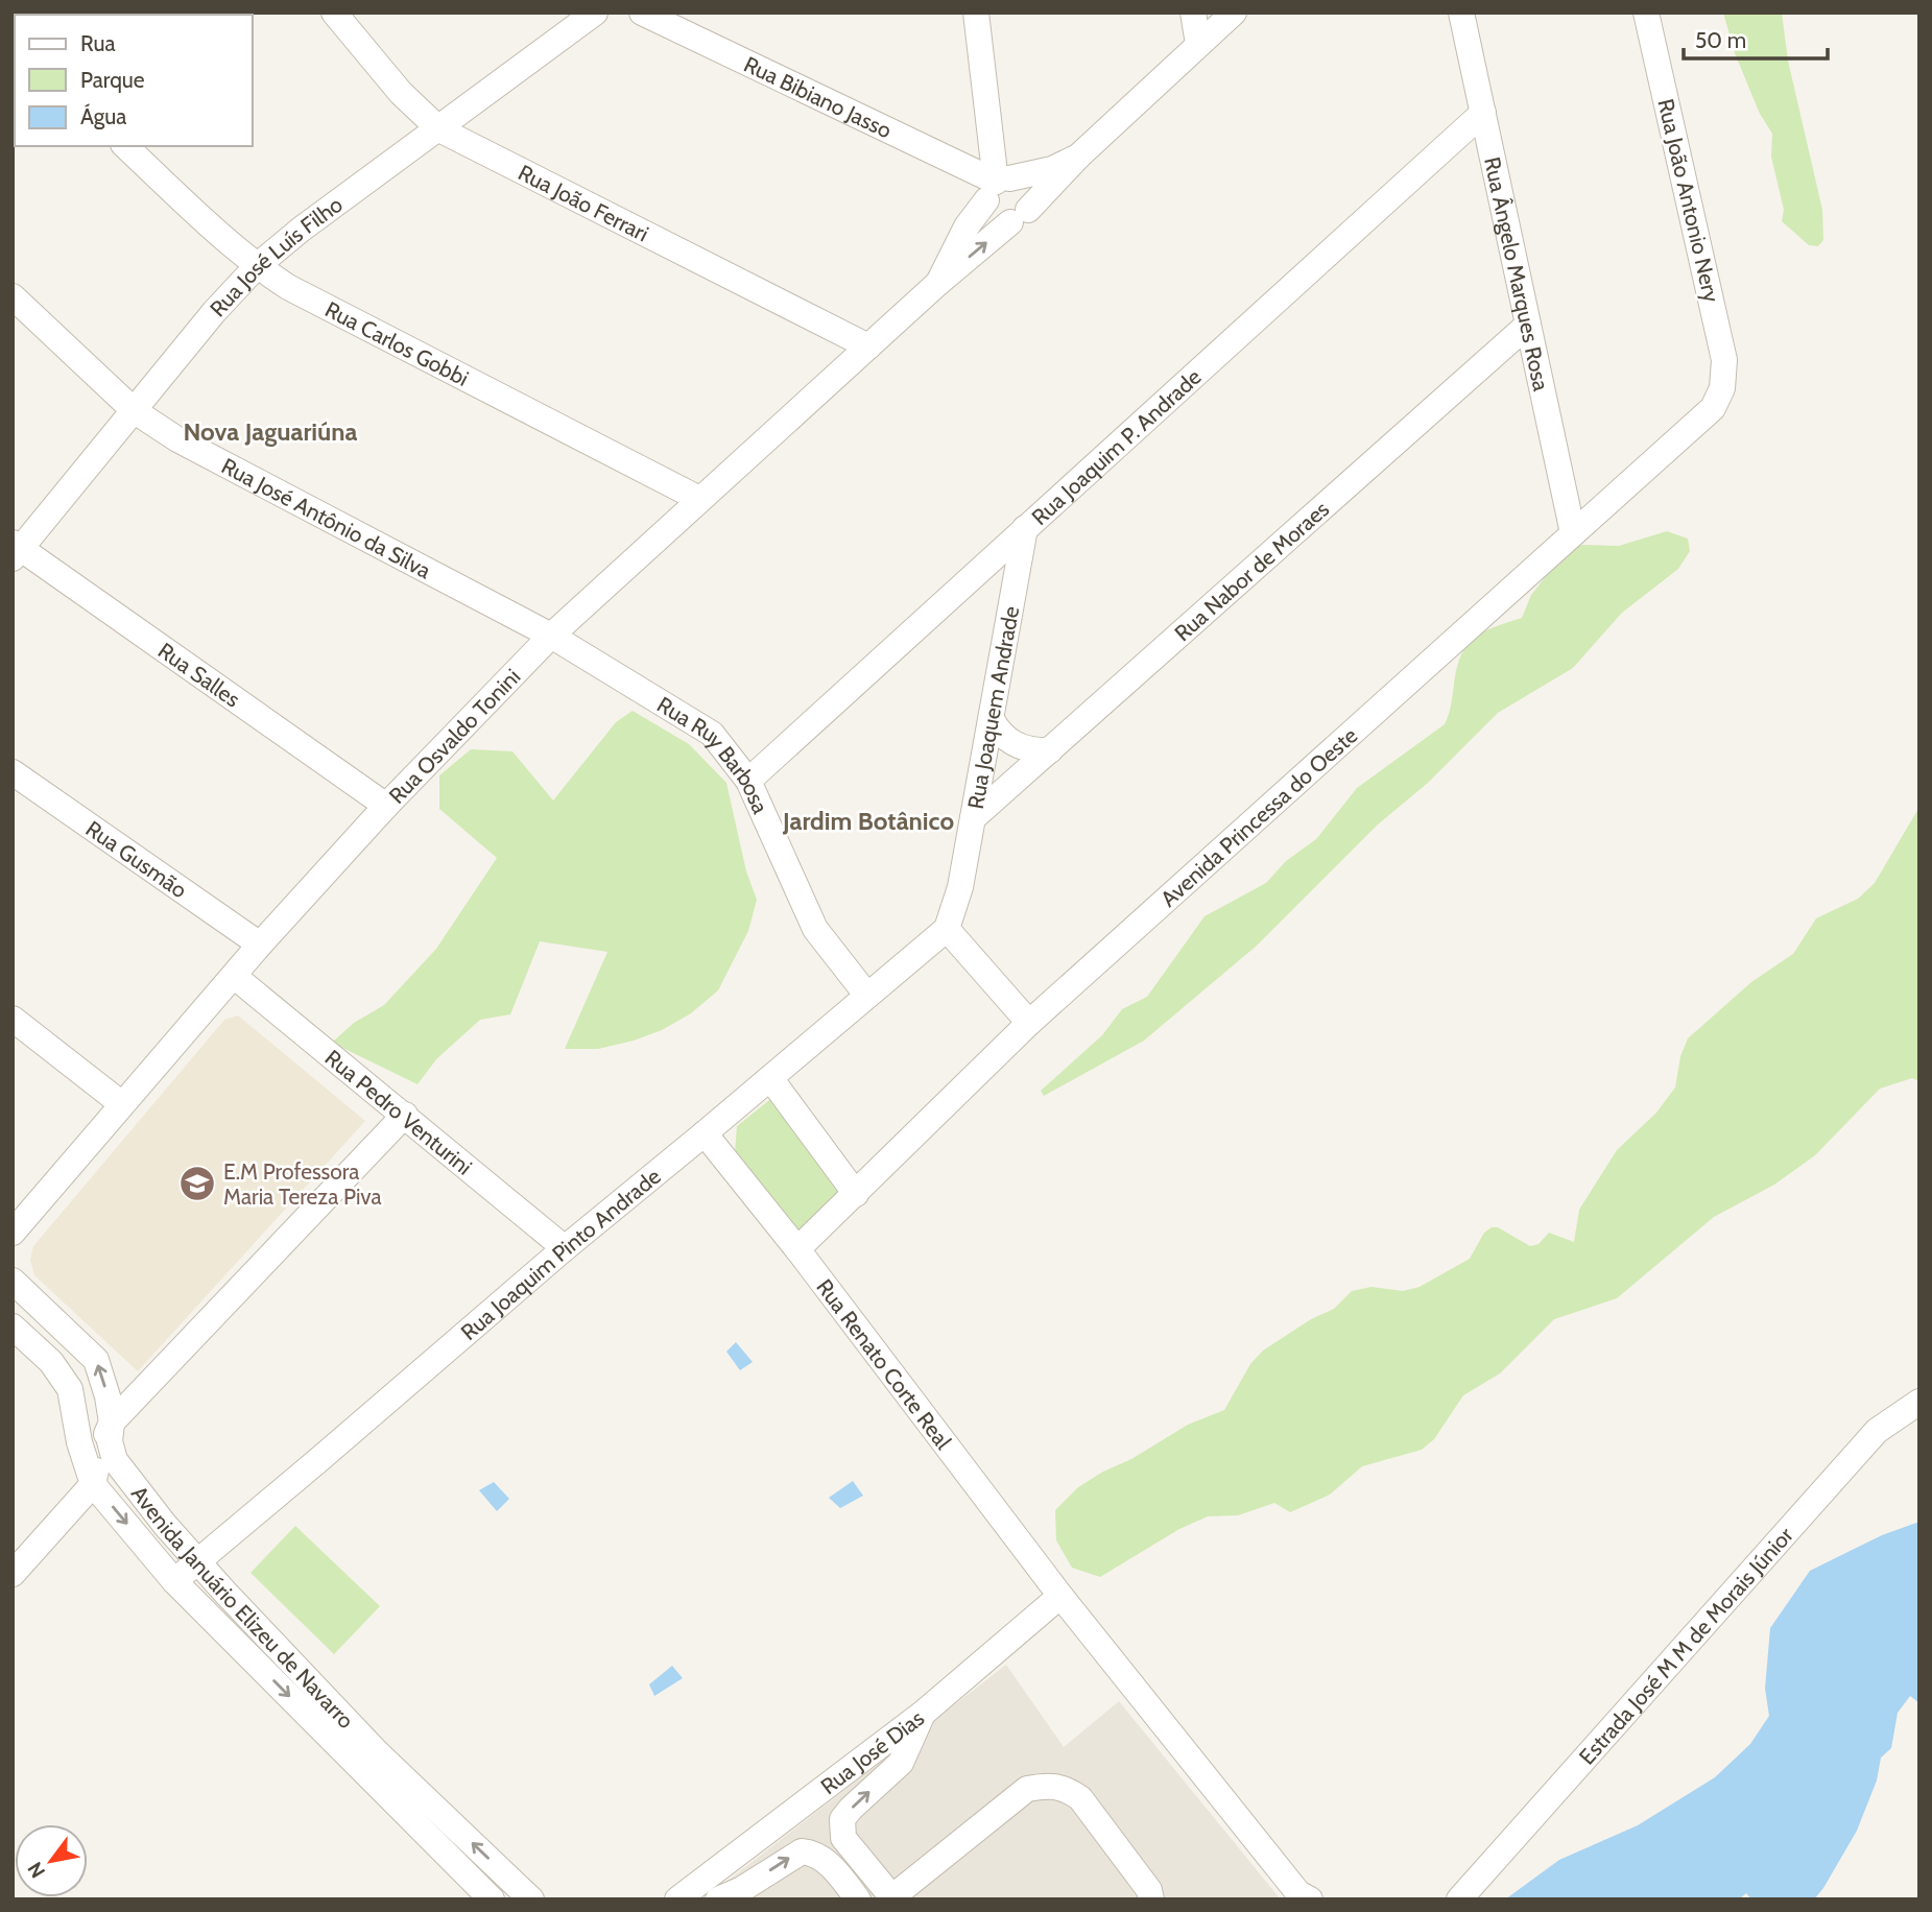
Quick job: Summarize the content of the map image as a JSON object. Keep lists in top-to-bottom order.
{
  "streets": {
    "street": [
      "Rua Bibiano Jasso",
      "Rua João Antonio Nery",
      "Rua João Ferrari",
      "Rua José Luís Filho",
      "Rua Ângelo Marques Rosa",
      "Rua Carlos Gobbi",
      "Rua Joaquim P. Andrade",
      "Rua José Antônio da Silva",
      "Rua Nabor de Moraes",
      "Rua Salles",
      "Rua Joaquem Andrade",
      "Rua Osvaldo Tonini",
      "Rua Ruy Barbosa",
      "Avenida Princessa do Oeste",
      "Rua Gusmão",
      "Rua Pedro Venturini",
      "Rua Joaquim Pinto Andrade",
      "Rua Renato Corte Real",
      "Avenida Januário Elizeu de Navarro",
      "Estrada José M M de Morais Júnior",
      "Rua José Dias"
    ]
  },
  "crossings": [
    ["Rua Bibiano Jasso", "Rua Osvaldo Tonini"],
    ["Rua João Antonio Nery", "Avenida Princessa do Oeste"],
    ["Rua João Ferrari", "Rua José Luís Filho"],
    ["Rua João Ferrari", "Rua Osvaldo Tonini"],
    ["Rua José Luís Filho", "Rua Carlos Gobbi"],
    ["Rua José Luís Filho", "Rua José Antônio da Silva"],
    ["Rua José Luís Filho", "Rua Salles"],
    ["Rua Ângelo Marques Rosa", "Rua Joaquim P. Andrade"],
    ["Rua Ângelo Marques Rosa", "Rua Nabor de Moraes"],
    ["Rua Ângelo Marques Rosa", "Avenida Princessa do Oeste"],
    ["Rua Carlos Gobbi", "Rua Osvaldo Tonini"],
    ["Rua Joaquim P. Andrade", "Rua Joaquem Andrade"],
    ["Rua Joaquim P. Andrade", "Rua Ruy Barbosa"],
    ["Rua José Antônio da Silva", "Rua Osvaldo Tonini"],
    ["Rua José Antônio da Silva", "Rua Ruy Barbosa"],
    ["Rua Nabor de Moraes", "Rua Joaquem Andrade"],
    ["Rua Salles", "Rua Osvaldo Tonini"],
    ["Rua Joaquem Andrade", "Rua Joaquim Pinto Andrade"],
    ["Rua Osvaldo Tonini", "Rua Ruy Barbosa"],
    ["Rua Osvaldo Tonini", "Rua Gusmão"],
    ["Rua Osvaldo Tonini", "Rua Pedro Venturini"],
    ["Rua Ruy Barbosa", "Rua Joaquim Pinto Andrade"],
    ["Avenida Princessa do Oeste", "Rua Renato Corte Real"],
    ["Rua Pedro Venturini", "Rua Joaquim Pinto Andrade"],
    ["Rua Joaquim Pinto Andrade", "Rua Renato Corte Real"],
    ["Rua Joaquim Pinto Andrade", "Avenida Januário Elizeu de Navarro"],
    ["Rua Renato Corte Real", "Rua José Dias"]
  ],
  "districts": ["Nova Jaguariúna", "Jardim Botânico"],
  "places": {
    "school or university": ["E.M Professora Maria Tereza Piva"]
  },
  "legend": ["Rua", "Parque", "Água"],
  "scale_bar": "50 m",
  "north": "bottom left"
}
